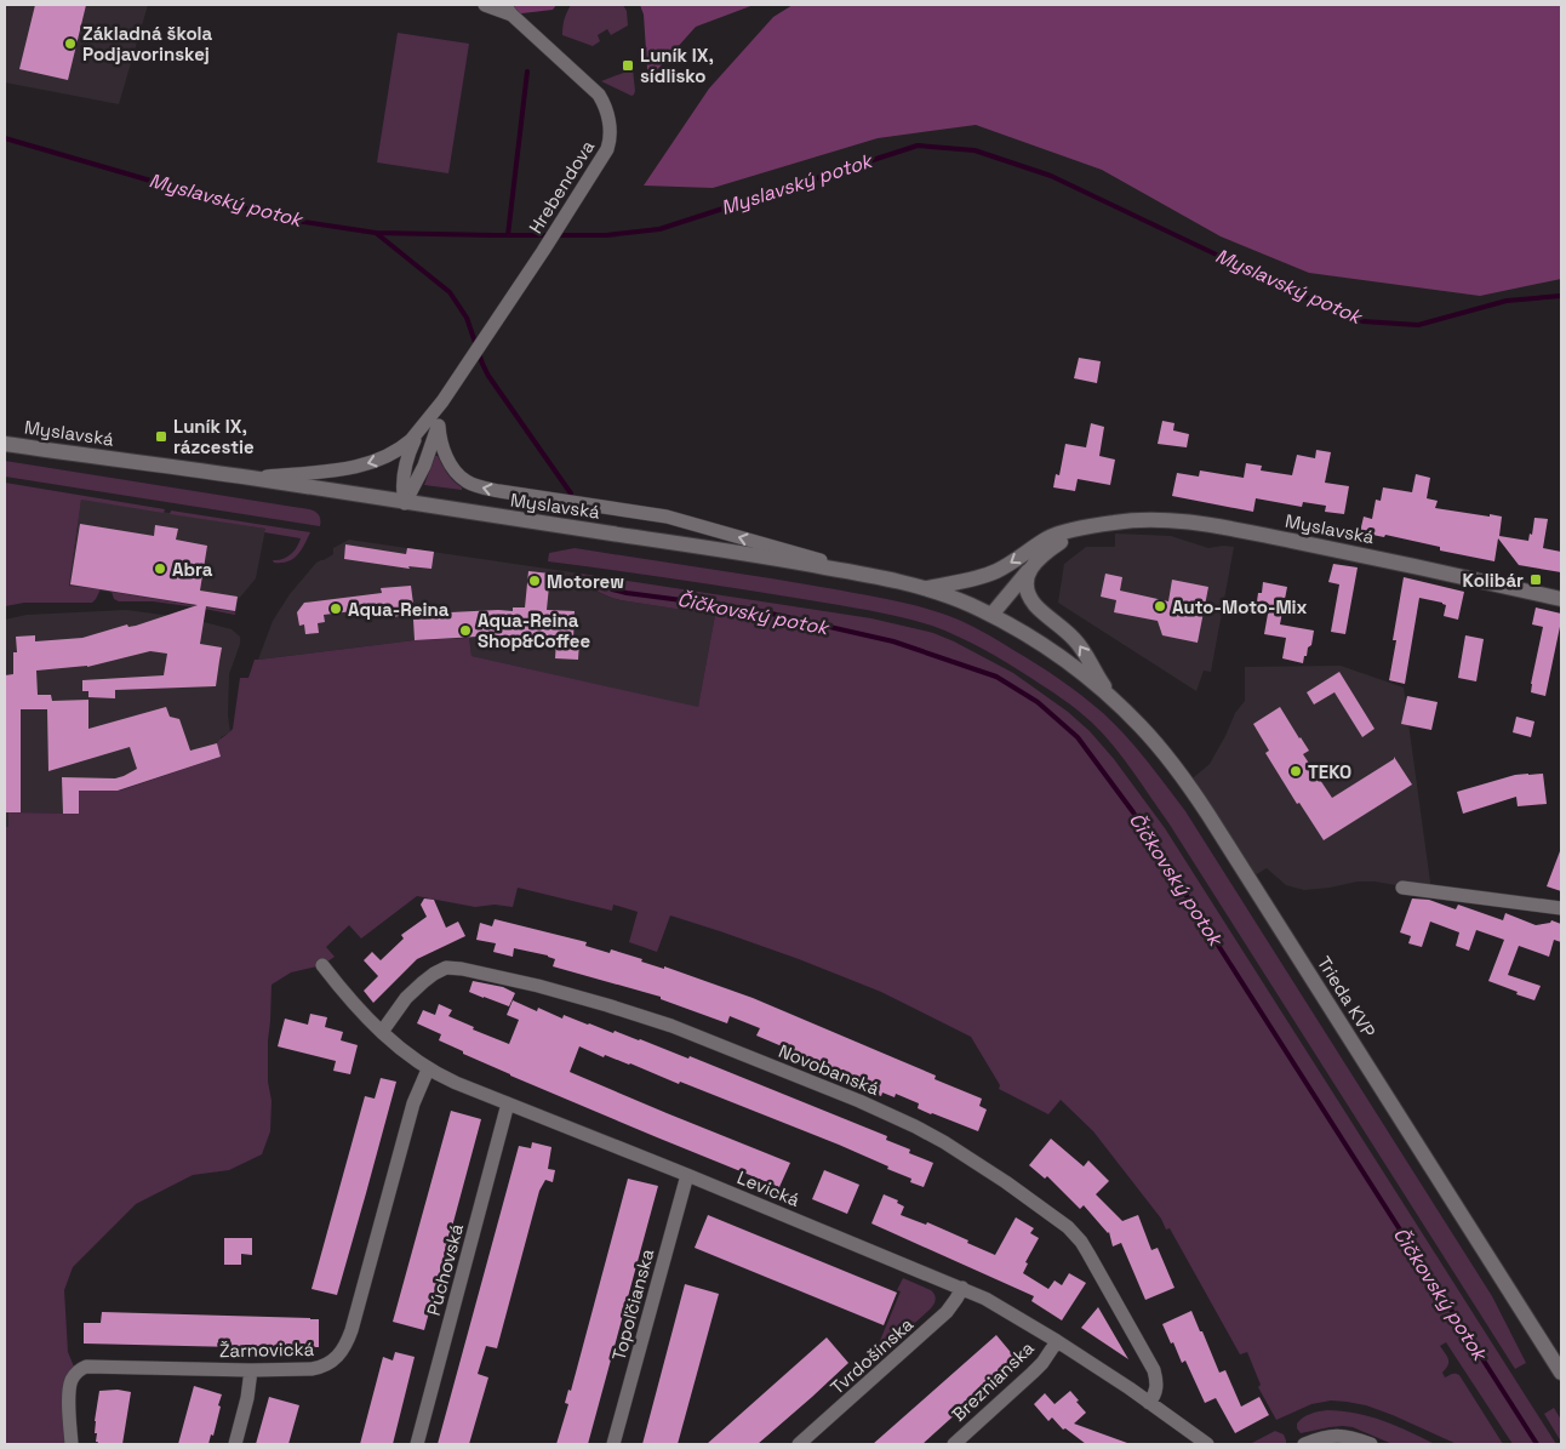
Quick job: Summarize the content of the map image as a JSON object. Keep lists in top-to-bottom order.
{
  "streets": {
    "street": [
      "Hrebendova",
      "Myslavská",
      "Trieda KVP",
      "Novobanská",
      "Levická",
      "Púchovská",
      "Topoľčianska",
      "Žarnovická",
      "Tvrdošínska",
      "Breznianska"
    ]
  },
  "crossings": [
    ["Myslavská", "Trieda KVP"],
    ["Novobanská", "Levická"],
    ["Levická", "Púchovská"],
    ["Levická", "Topoľčianska"],
    ["Levická", "Žarnovická"],
    ["Levická", "Tvrdošínska"],
    ["Levická", "Breznianska"]
  ],
  "water": ["Myslavský potok", "Čičkovský potok"],
  "places": {
    "other": [
      "Základná škola Podjavorinskej",
      "Abra",
      "Motorew",
      "Auto-Moto-Mix",
      "Aqua-Reina",
      "Aqua-Reina Shop&Coffee",
      "TEKO"
    ],
    "transit": ["Luník IX, sídlisko", "Luník IX, rázcestie", "Kolibár"]
  }
}
